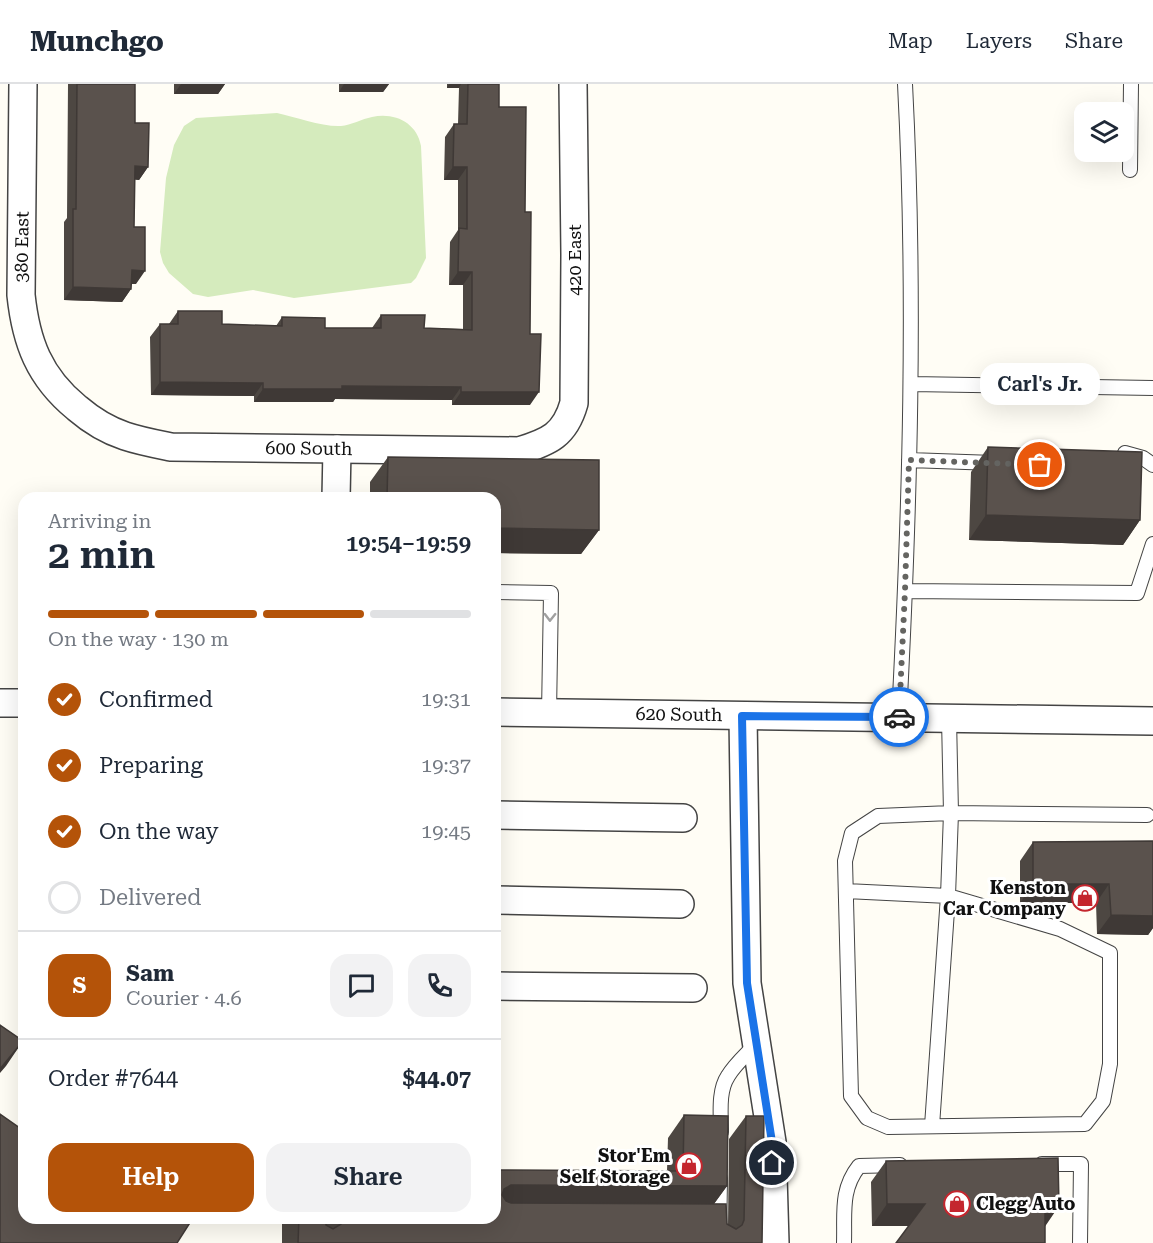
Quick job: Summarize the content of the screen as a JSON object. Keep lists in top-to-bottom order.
{
  "streets": {
    "street": [
      "380 East",
      "420 East",
      "600 South",
      "620 South"
    ]
  },
  "crossings": [
    ["380 East", "600 South"],
    ["420 East", "600 South"]
  ],
  "places": {
    "other": ["Carl's Jr."],
    "shop": ["Kenston Car Company", "Stor'Em Self Storage", "Clegg Auto"]
  },
  "page": {
    "header": "Munchgo",
    "nav": ["Map", "Layers", "Share"],
    "bubble": "Carl's Jr.",
    "heading": ["2 min", "Arriving in", "19:54–19:59"],
    "panel": [
      "Sam",
      "Courier · 4.6",
      "Order #7644",
      "$44.07"
    ],
    "bar": "On the way · 130 m",
    "list": [
      ["Confirmed", "19:31"],
      ["Preparing", "19:37"],
      ["On the way", "19:45"],
      "Delivered"
    ],
    "round": "S",
    "buttons": ["Help", "Share"]
  }
}
